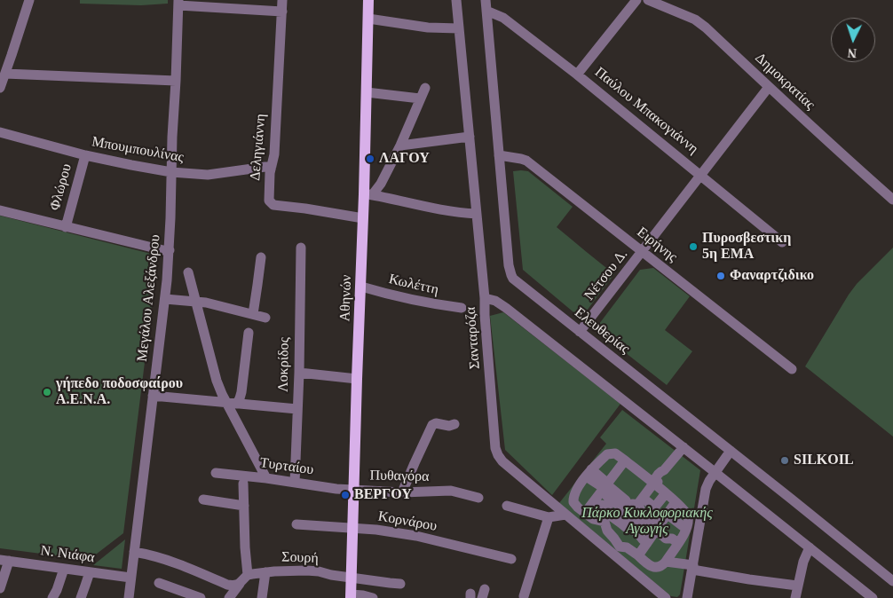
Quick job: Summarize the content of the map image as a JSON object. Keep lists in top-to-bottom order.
{
  "streets": {
    "main road": ["Αθηνών"],
    "street": [
      "Δημοκρατίας",
      "Παύλου Μπακογιάννη",
      "Δεληγιάννη",
      "Μπουμπουλίνας",
      "Φλώρου",
      "Ειρήνης",
      "Νέτσου Δ.",
      "Κωλέττη",
      "Μεγάλου Αλεξάνδρου",
      "Ελευθερίας",
      "Σανταρόζα",
      "Λοκρίδος",
      "Τυρταίου",
      "Πυθαγόρα",
      "Κορνάρου",
      "Ν. Νιάφα",
      "Σουρή"
    ]
  },
  "crossings": [
    ["Δημοκρατίας", "Νέτσου Δ."],
    ["Παύλου Μπακογιάννη", "Νέτσου Δ."],
    ["Παύλου Μπακογιάννη", "Ελευθερίας"],
    ["Δεληγιάννη", "Μπουμπουλίνας"],
    ["Δεληγιάννη", "Αθηνών"],
    ["Μπουμπουλίνας", "Φλώρου"],
    ["Μπουμπουλίνας", "Μεγάλου Αλεξάνδρου"],
    ["Ειρήνης", "Νέτσου Δ."],
    ["Ειρήνης", "Ελευθερίας"],
    ["Νέτσου Δ.", "Ελευθερίας"],
    ["Κωλέττη", "Αθηνών"],
    ["Μεγάλου Αλεξάνδρου", "Ν. Νιάφα"],
    ["Αθηνών", "Τυρταίου"],
    ["Αθηνών", "Πυθαγόρα"],
    ["Αθηνών", "Κορνάρου"],
    ["Αθηνών", "Σουρή"],
    ["Λοκρίδος", "Τυρταίου"],
    ["Τυρταίου", "Πυθαγόρα"]
  ],
  "parks": ["Πάρκο Κυκλοφοριακής Αγωγής"],
  "places": [
    "ΛΑΓΟΥ",
    "Πυροσβεστικη 5η ΕΜΑ",
    "Φαναρτζιδικο",
    "γήπεδο ποδοσφαίρου Α.Ε.Ν.Α.",
    "SILKOIL",
    "ΒΕΡΓΟΥ"
  ],
  "north": "bottom"
}
